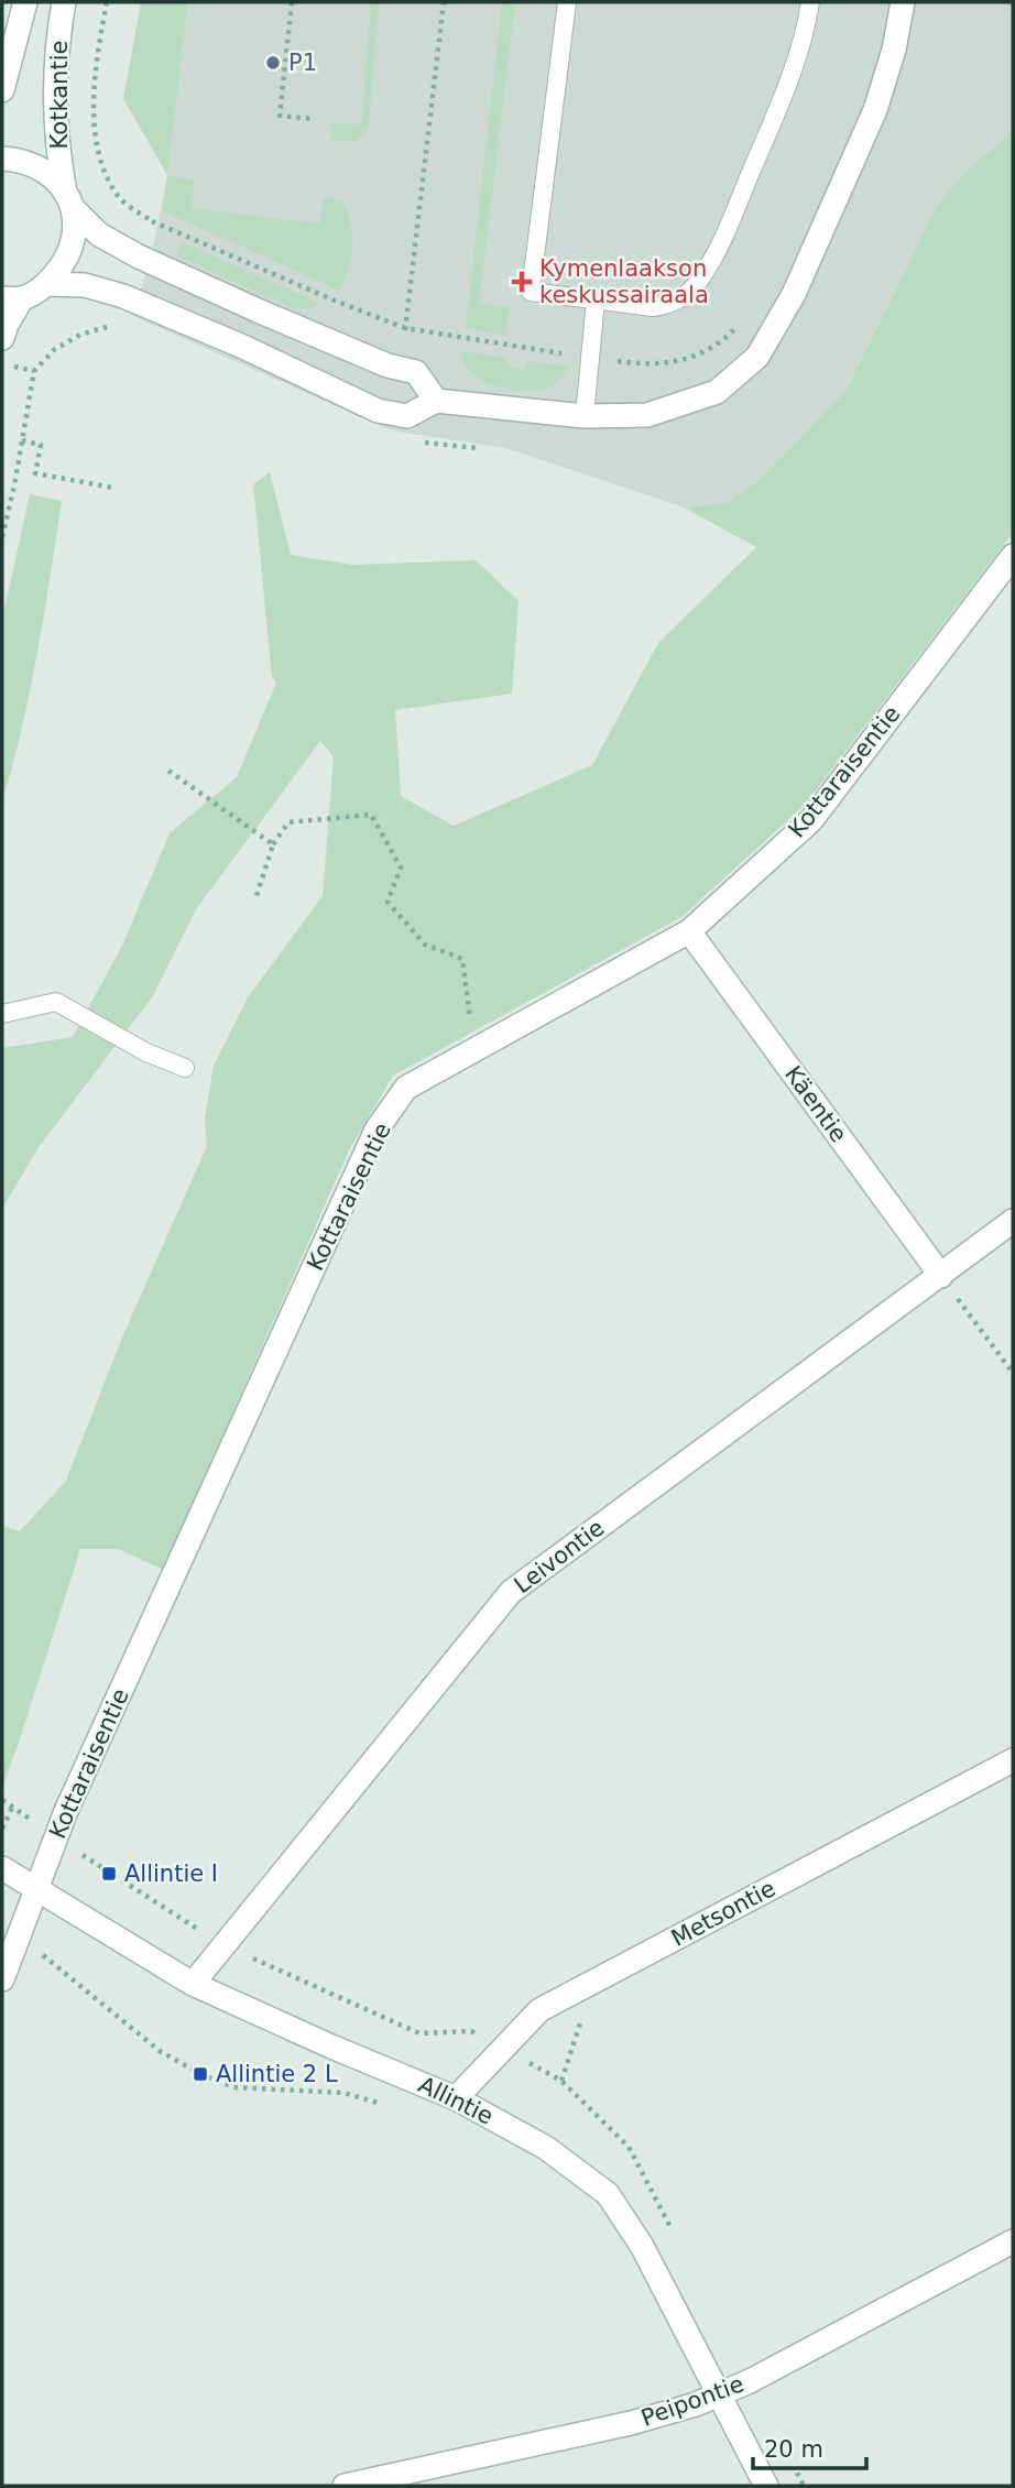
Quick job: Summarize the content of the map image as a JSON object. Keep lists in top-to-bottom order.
{
  "streets": {
    "street": [
      "Kotkantie",
      "Kottaraisentie",
      "Käentie",
      "Leivontie",
      "Metsontie",
      "Allintie",
      "Peipontie"
    ]
  },
  "crossings": [
    ["Kottaraisentie", "Käentie"],
    ["Kottaraisentie", "Allintie"],
    ["Käentie", "Leivontie"],
    ["Leivontie", "Allintie"],
    ["Metsontie", "Allintie"],
    ["Allintie", "Peipontie"]
  ],
  "places": {
    "other": ["P1"],
    "health": ["Kymenlaakson keskussairaala"],
    "transit": ["Allintie I", "Allintie 2 L"]
  },
  "scale_bar": "20 m"
}
